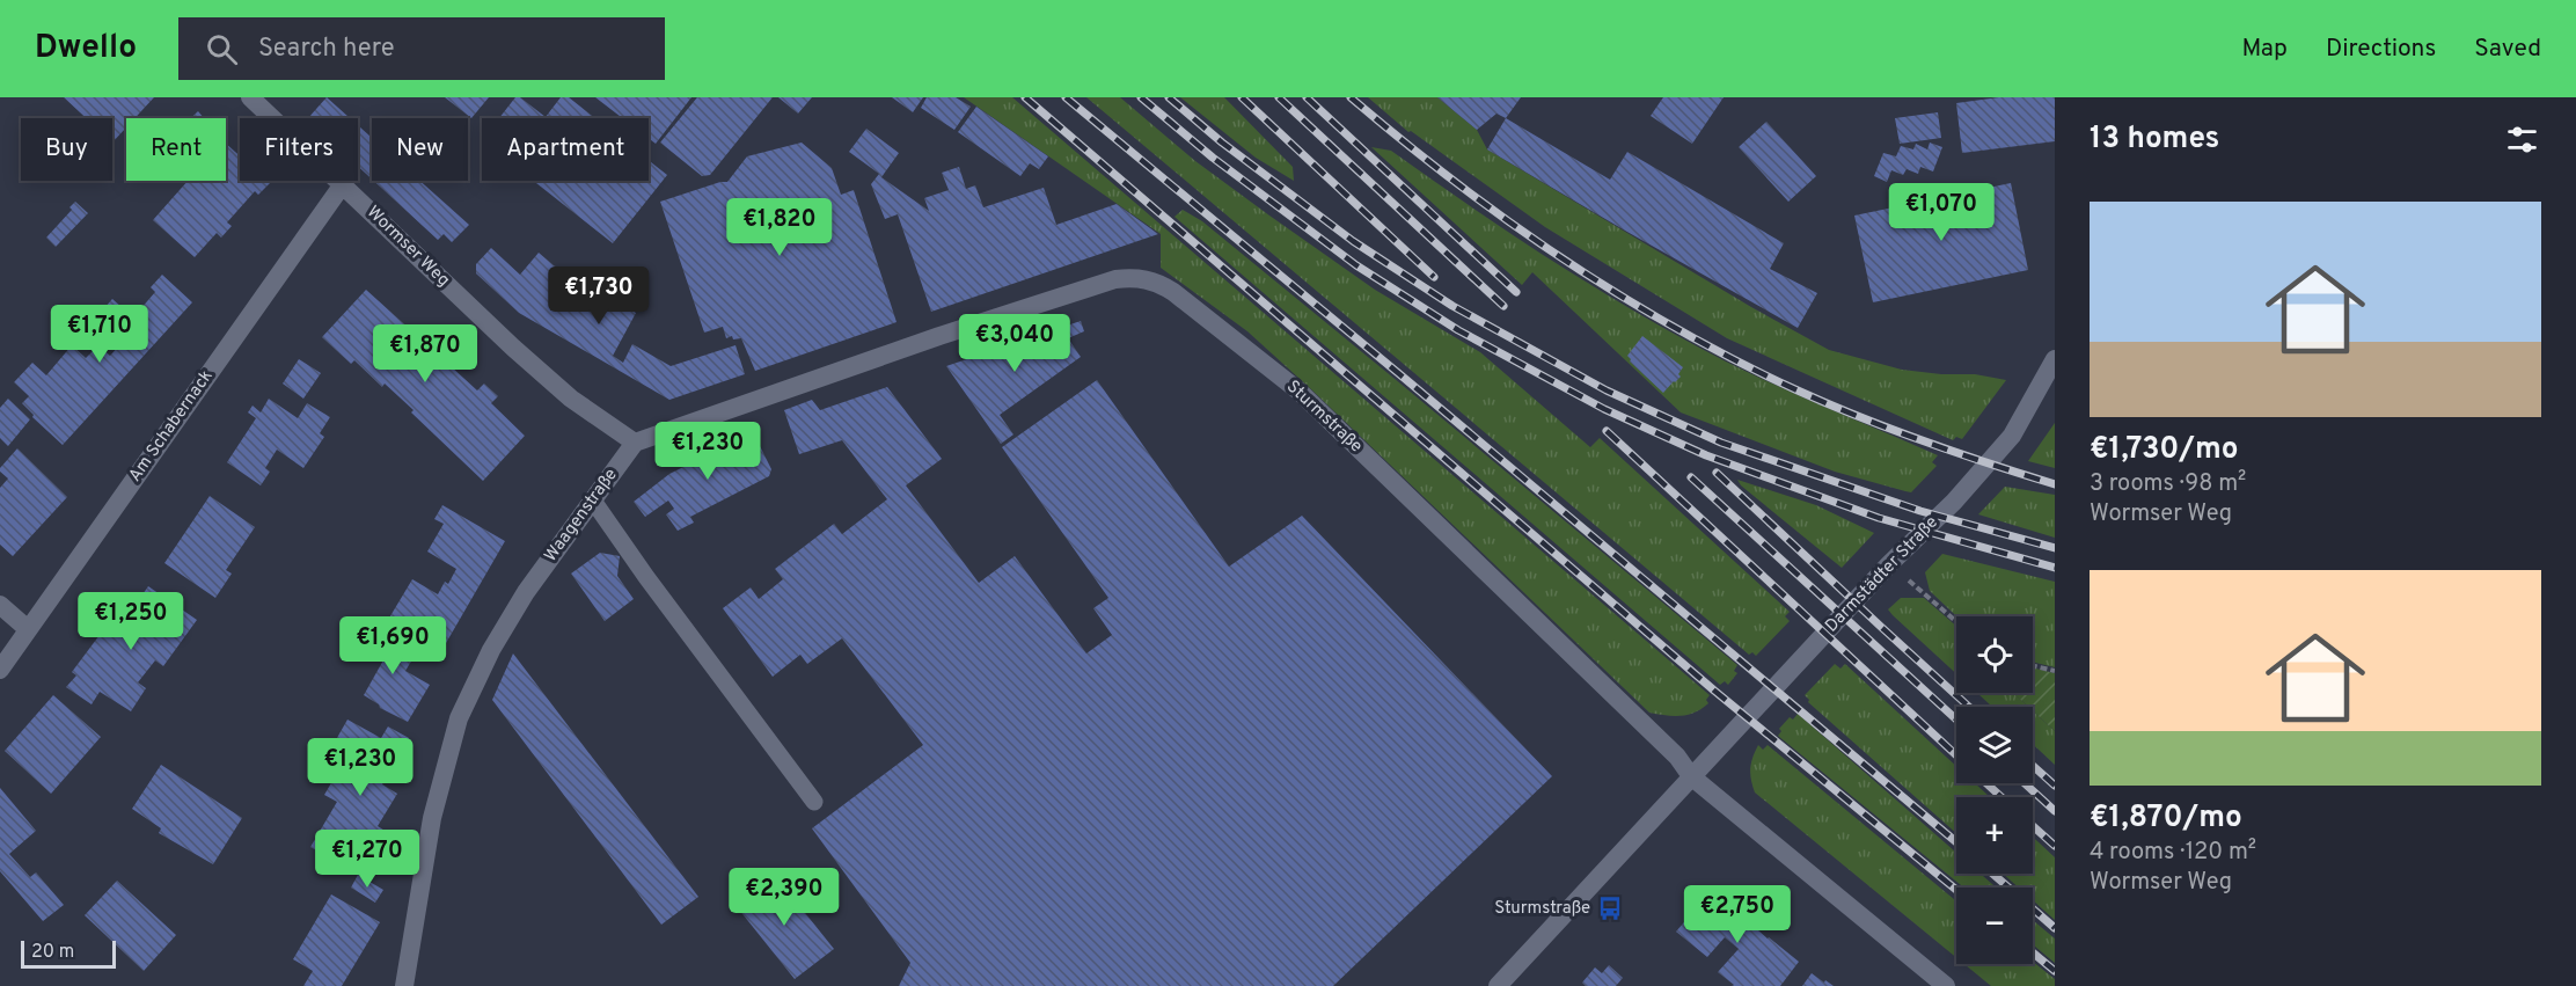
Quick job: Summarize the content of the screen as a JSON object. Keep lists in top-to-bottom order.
{
  "streets": {
    "street": [
      "Wormser Weg",
      "Sturmstraße",
      "Am Schabernack",
      "Waagenstraße",
      "Darmstädter Straße"
    ]
  },
  "crossings": [
    ["Wormser Weg", "Sturmstraße"],
    ["Wormser Weg", "Am Schabernack"],
    ["Wormser Weg", "Waagenstraße"],
    ["Sturmstraße", "Waagenstraße"],
    ["Sturmstraße", "Darmstädter Straße"]
  ],
  "places": {
    "bus stop": ["Sturmstraße"]
  },
  "scale_bar": "20 m",
  "page": {
    "header": "Dwello",
    "search": "Search here",
    "nav": ["Map", "Directions", "Saved"],
    "heading": "13 homes",
    "chip": [
      "Buy",
      "Rent",
      "Filters",
      "New",
      "Apartment"
    ],
    "list": [
      {
        "name": "€1,730/mo",
        "note": "3 rooms · 98 m² · Wormser Weg"
      },
      {
        "name": "€1,870/mo",
        "note": "4 rooms · 120 m² · Wormser Weg"
      }
    ],
    "price": [
      "€1,070",
      "€1,820",
      "€1,730",
      "€1,710",
      "€3,040",
      "€1,870",
      "€1,230",
      "€1,250",
      "€1,690",
      "€1,230",
      "€1,270",
      "€2,390",
      "€2,750"
    ],
    "map_buttons": ["+", "−"],
    "scale": "20 m"
  }
}
